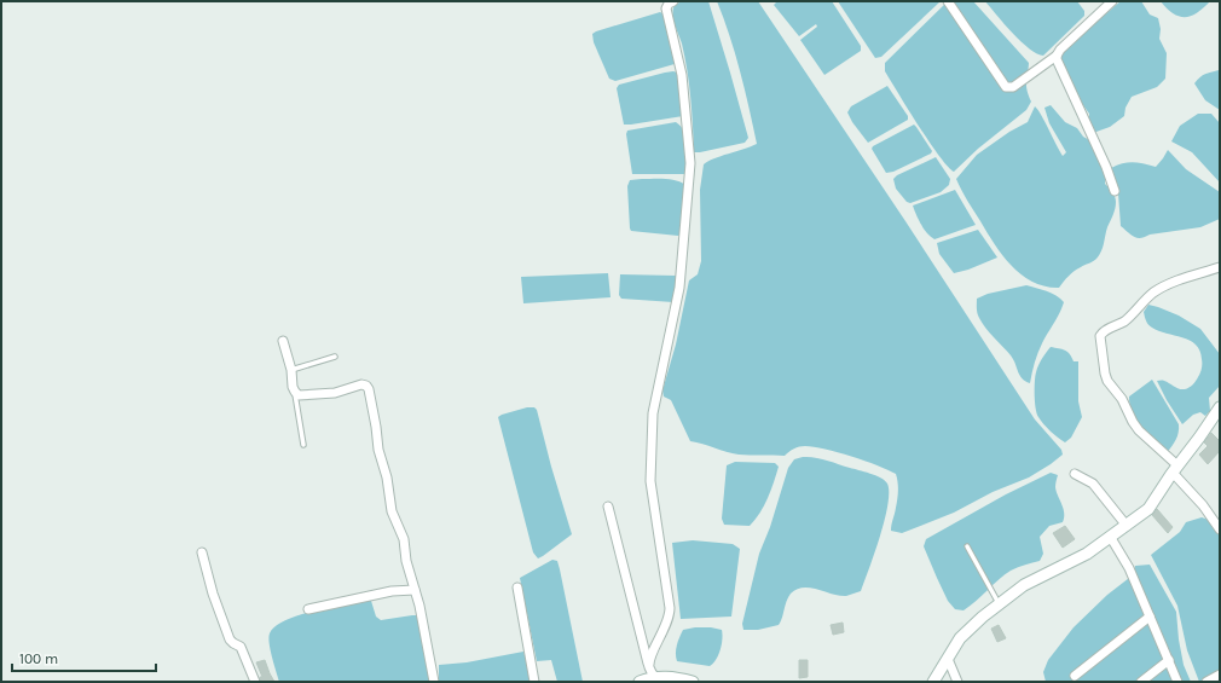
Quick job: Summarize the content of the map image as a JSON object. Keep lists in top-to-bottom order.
{
  "scale_bar": "100 m"
}
